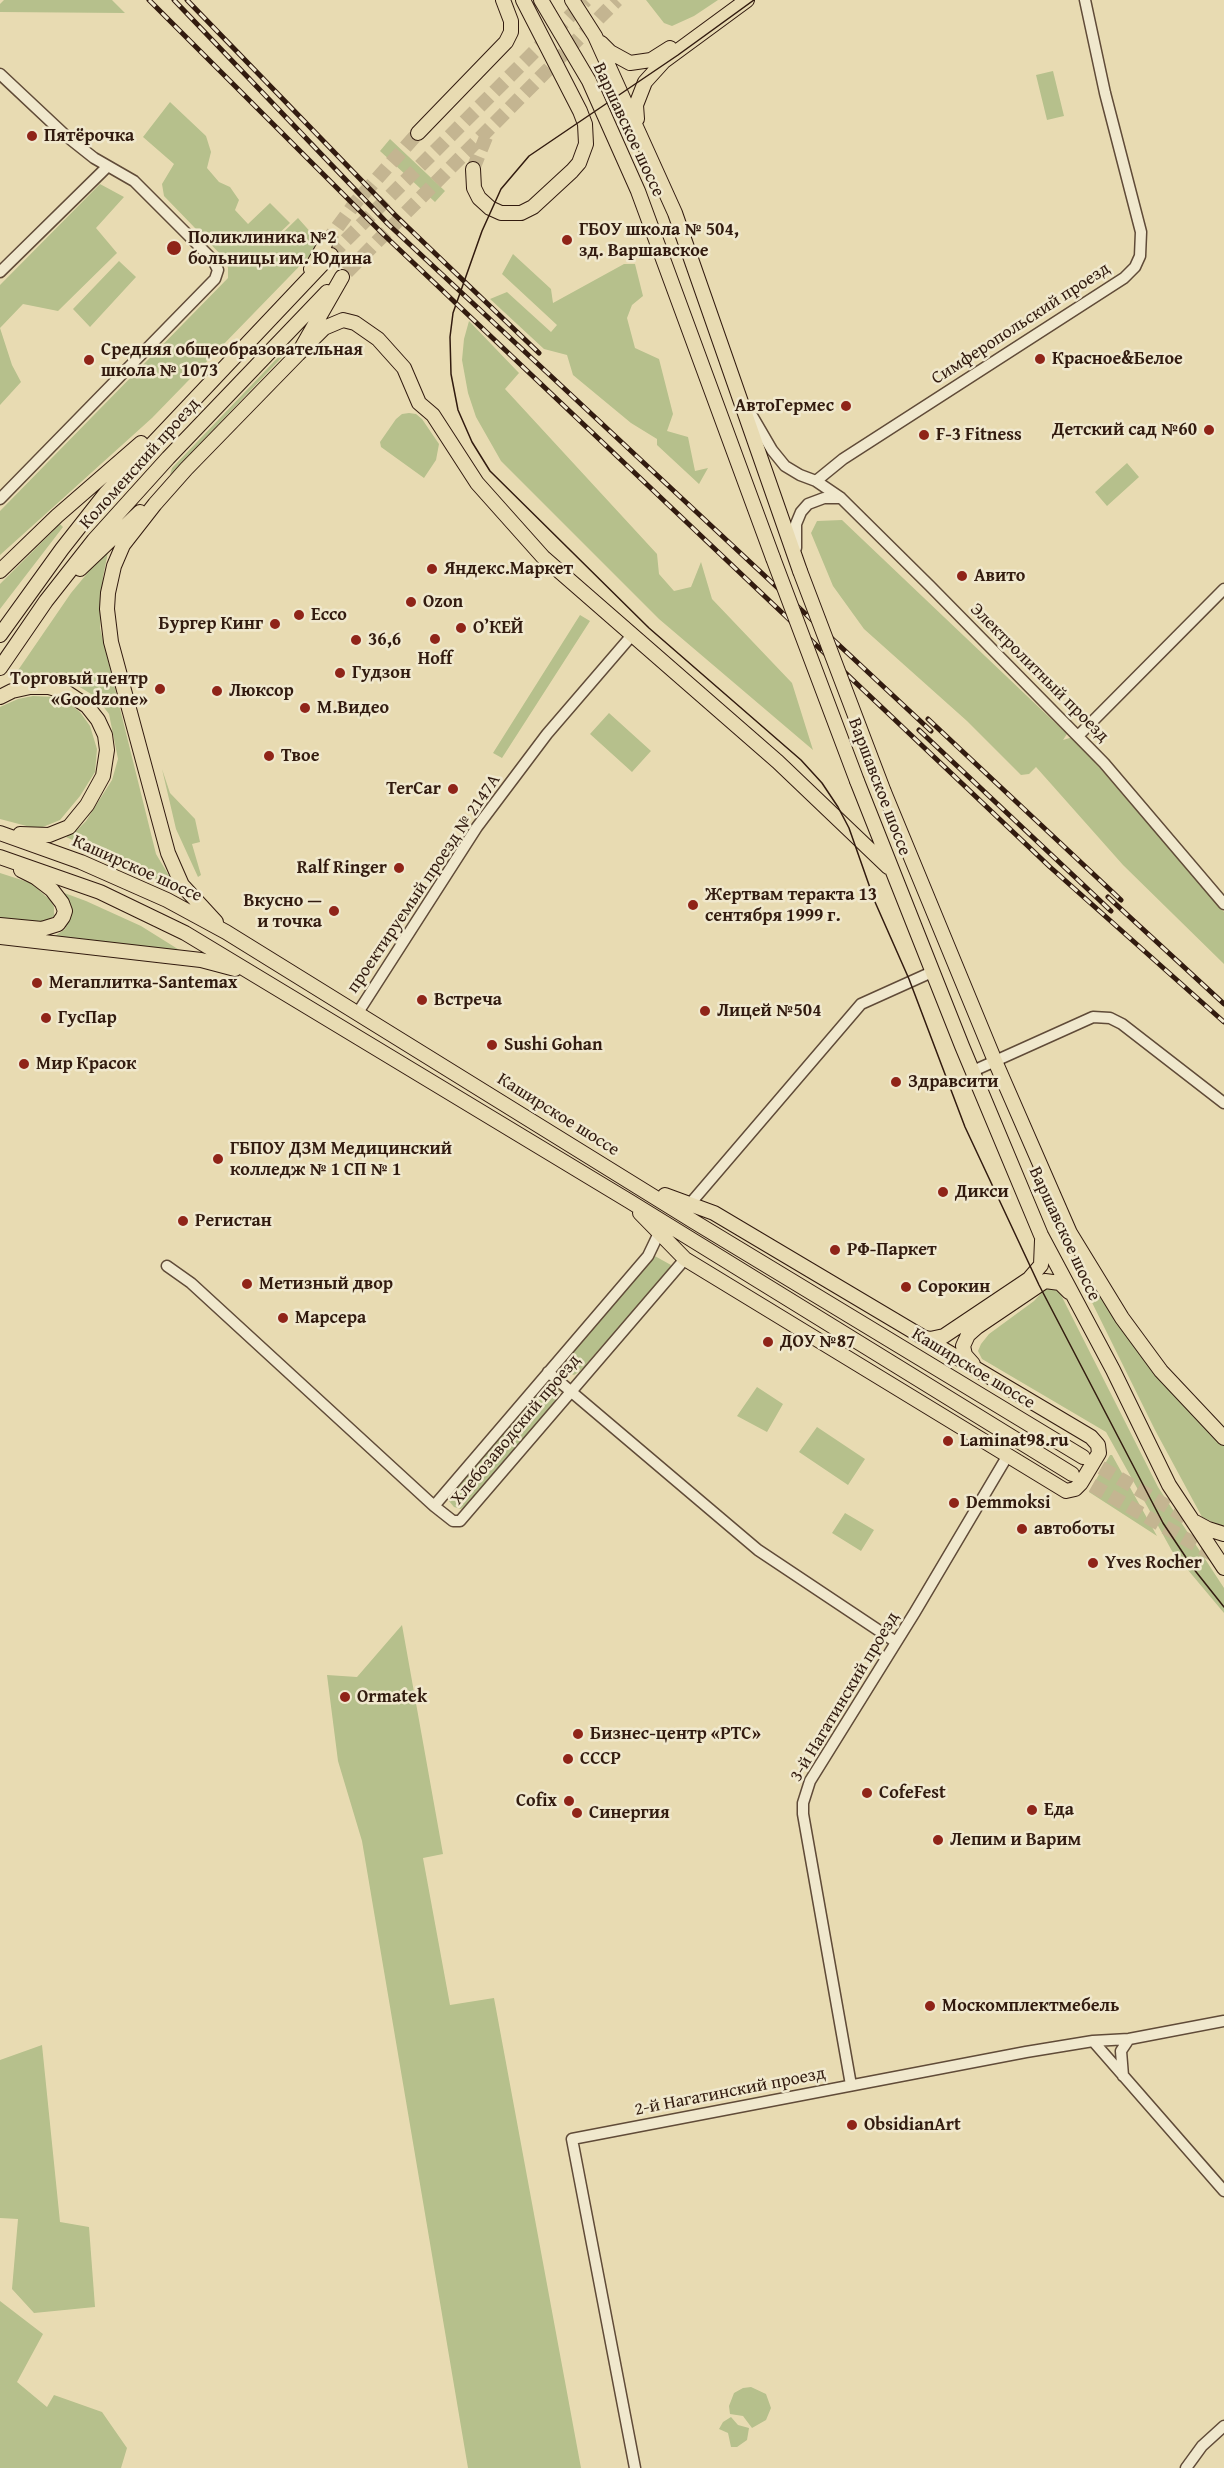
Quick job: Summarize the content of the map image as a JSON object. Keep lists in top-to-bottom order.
{
  "streets": {
    "main road": ["Варшавское шоссе", "Коломенский проезд", "Каширское шоссе"],
    "street": [
      "Симферопольский проезд",
      "Электролитный проезд",
      "проектируемый проезд № 2147А",
      "Хлебозаводский проезд",
      "3-й Нагатинский проезд",
      "2-й Нагатинский проезд"
    ]
  },
  "crossings": [
    ["Варшавское шоссе", "Электролитный проезд"],
    ["Симферопольский проезд", "Электролитный проезд"],
    ["Каширское шоссе", "проектируемый проезд № 2147А"],
    ["3-й Нагатинский проезд", "2-й Нагатинский проезд"]
  ],
  "places": [
    "Пятёрочка",
    "ГБОУ школа № 504, зд. Варшавское",
    "Поликлиника №2 больницы им. Юдина",
    "Красное&Белое",
    "Средняя общеобразовательная школа № 1073",
    "АвтоГермес",
    "Детский сад №60",
    "F-3 Fitness",
    "Яндекс.Маркет",
    "Авито",
    "Ozon",
    "Ecco",
    "Бургер Кинг",
    "О’КЕЙ",
    "Hoff",
    "36,6",
    "Гудзон",
    "Торговый центр «Goodzone»",
    "Люксор",
    "М.Видео",
    "Твое",
    "TerCar",
    "Ralf Ringer",
    "Жертвам теракта 13 сентября 1999 г.",
    "Вкусно — и точка",
    "Мегаплитка-Santemax",
    "Встреча",
    "Лицей №504",
    "ГусПар",
    "Sushi Gohan",
    "Мир Красок",
    "Здравсити",
    "ГБПОУ ДЗМ Медицинский колледж № 1 СП № 1",
    "Дикси",
    "Регистан",
    "РФ-Паркет",
    "Метизный двор",
    "Сорокин",
    "Марсера",
    "ДОУ №87",
    "Laminat98.ru",
    "Demmoksi",
    "автоботы",
    "Yves Rocher",
    "Ormatek",
    "Бизнес-центр «РТС»",
    "СССР",
    "CofeFest",
    "Cofix",
    "Еда",
    "Синергия",
    "Лепим и Варим",
    "Москомплектмебель",
    "ObsidianArt"
  ]
}
